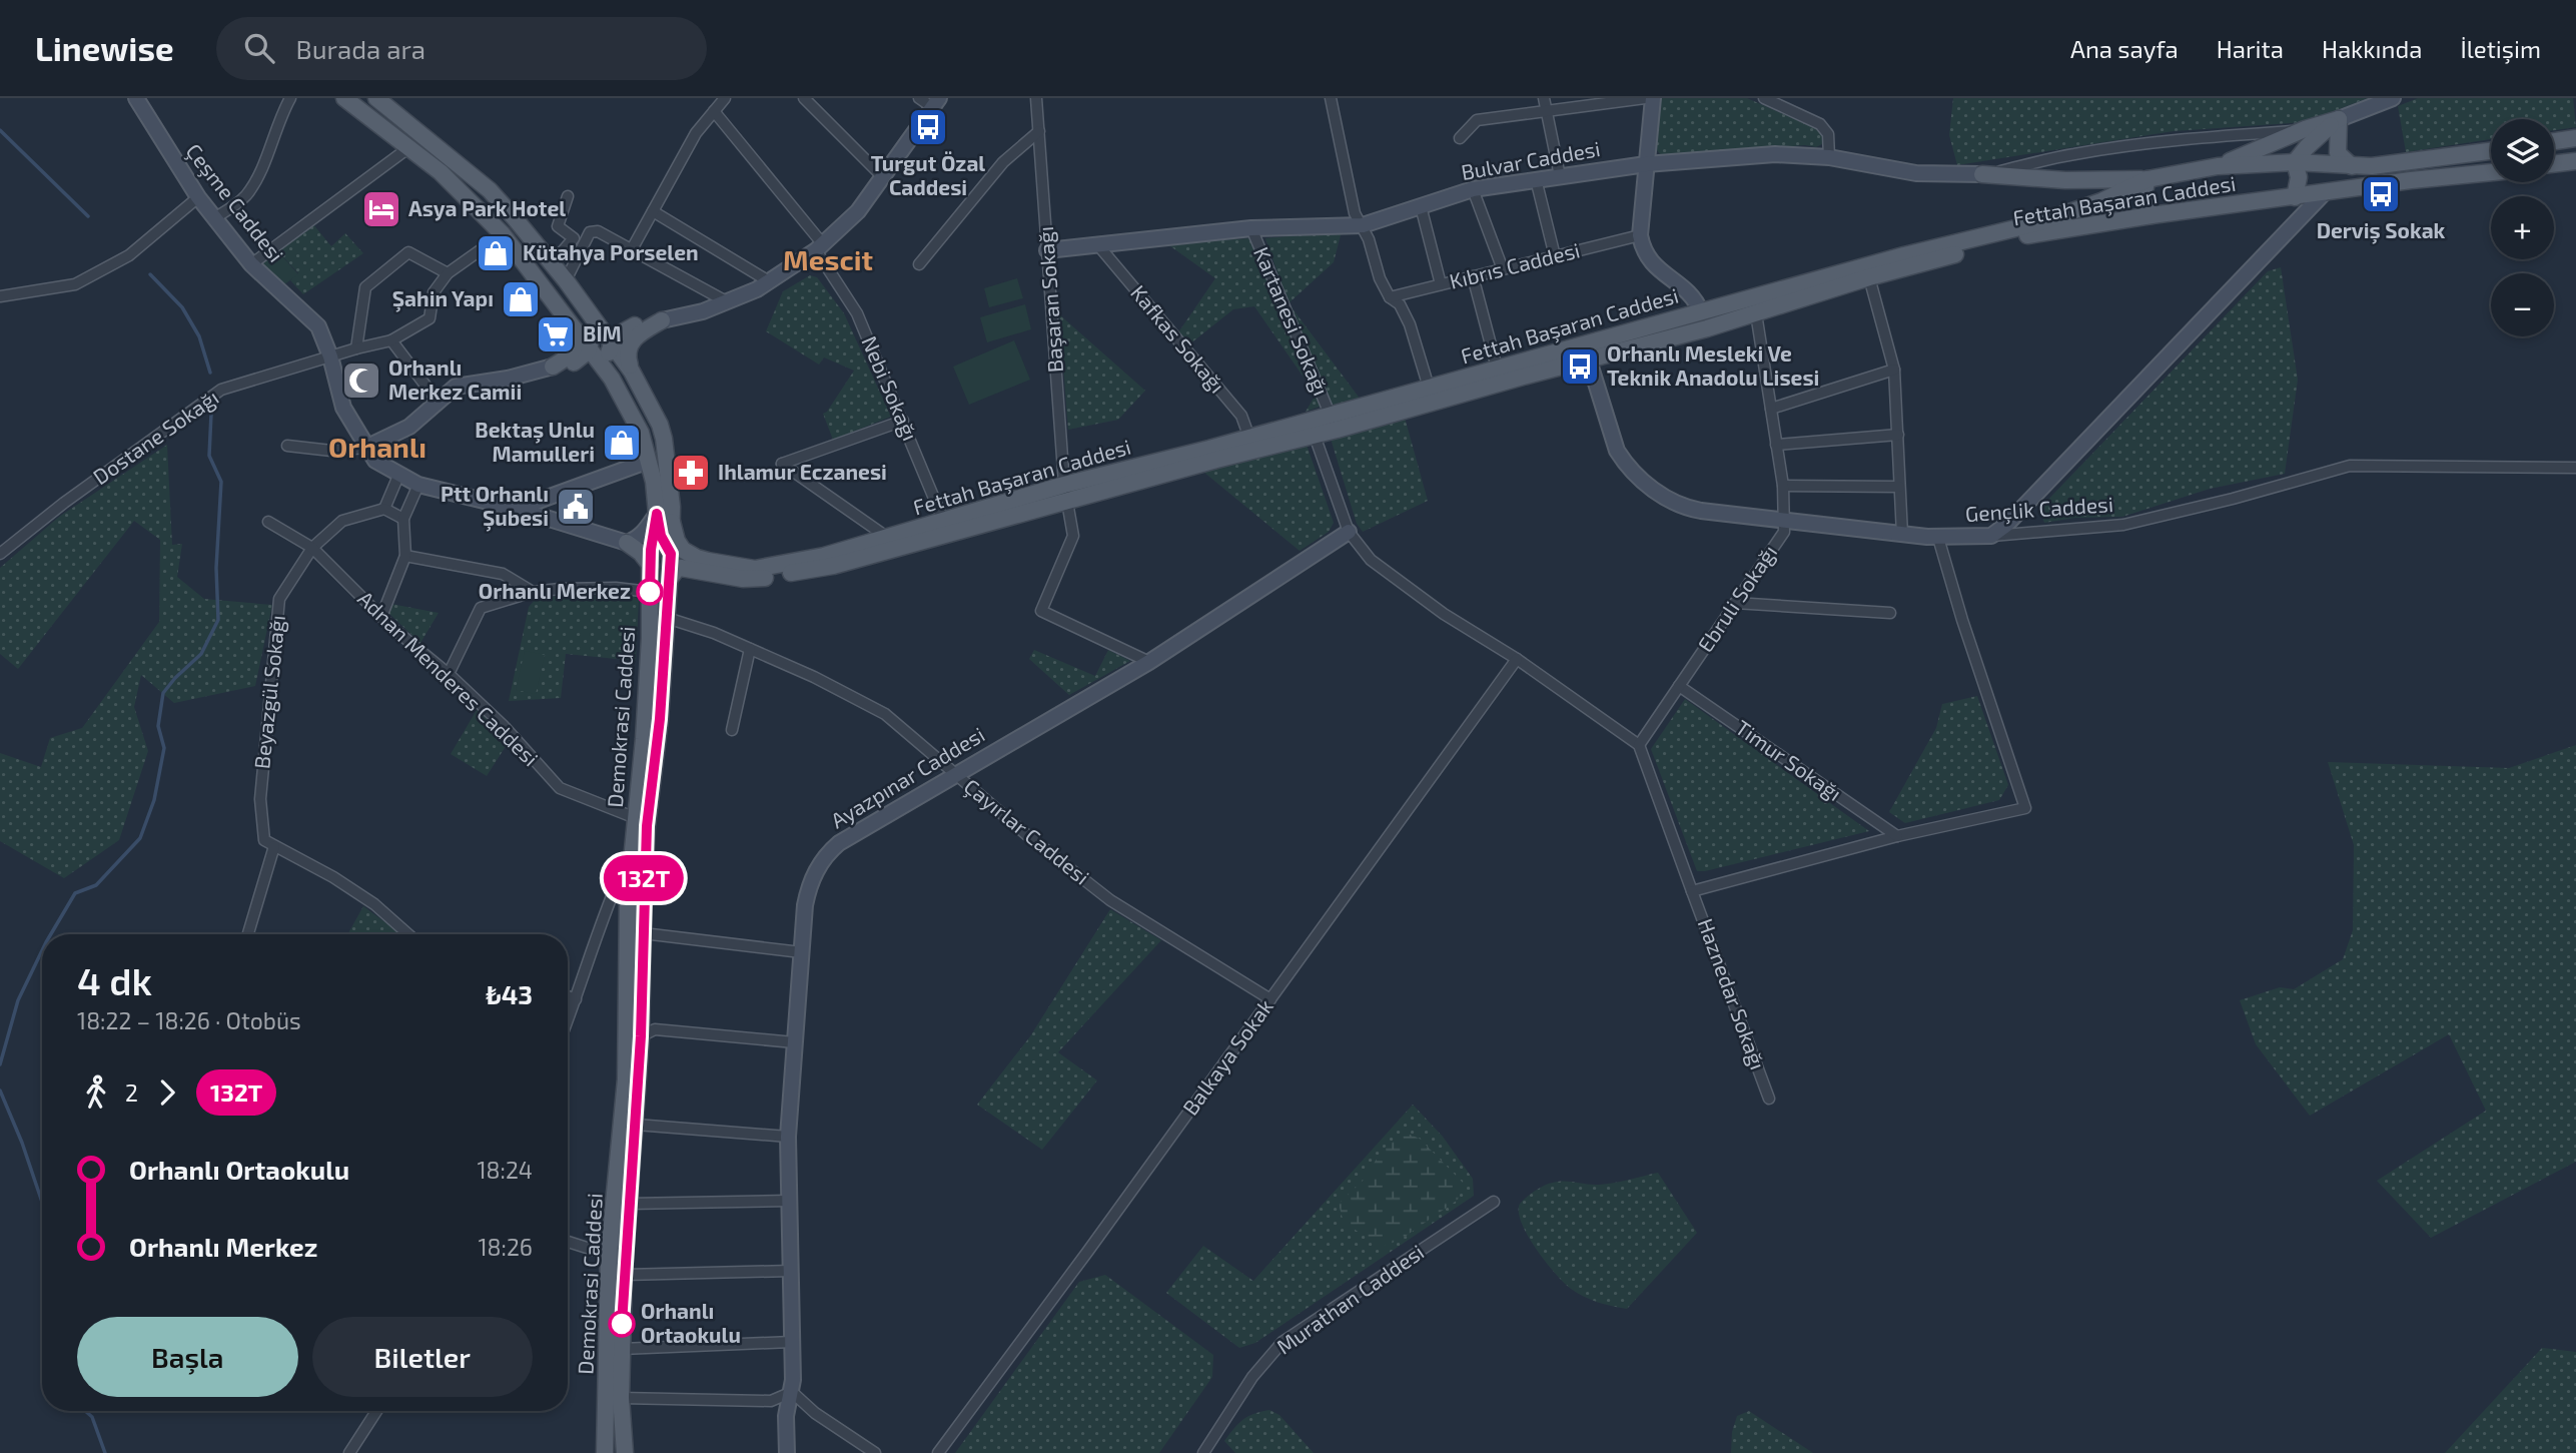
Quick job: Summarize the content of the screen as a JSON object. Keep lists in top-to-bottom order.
{
  "streets": {
    "main road": ["Fettah Başaran Caddesi", "Demokrasi Caddesi"],
    "street": [
      "Bulvar Caddesi",
      "Çeşme Caddesi",
      "Kıbrıs Caddesi",
      "Başaran Sokağı",
      "Kartanesi Sokağı",
      "Kafkas Sokağı",
      "Nebi Sokağı",
      "Dostane Sokağı",
      "Gençlik Caddesi",
      "Ebruli Sokağı",
      "Adnan Menderes Caddesi",
      "Beyazgül Sokağı",
      "Timur Sokağı",
      "Ayazpınar Caddesi",
      "Çayırlar Caddesi",
      "Haznedar Sokağı",
      "Balkaya Sokak",
      "Murathan Caddesi"
    ]
  },
  "crossings": [
    ["Bulvar Caddesi", "Başaran Sokağı"],
    ["Bulvar Caddesi", "Kartanesi Sokağı"],
    ["Bulvar Caddesi", "Kafkas Sokağı"],
    ["Fettah Başaran Caddesi", "Başaran Sokağı"],
    ["Fettah Başaran Caddesi", "Kartanesi Sokağı"],
    ["Fettah Başaran Caddesi", "Kafkas Sokağı"],
    ["Fettah Başaran Caddesi", "Nebi Sokağı"],
    ["Fettah Başaran Caddesi", "Gençlik Caddesi"],
    ["Fettah Başaran Caddesi", "Ebruli Sokağı"],
    ["Fettah Başaran Caddesi", "Demokrasi Caddesi"],
    ["Çeşme Caddesi", "Dostane Sokağı"],
    ["Başaran Sokağı", "Ayazpınar Caddesi"],
    ["Gençlik Caddesi", "Ebruli Sokağı"],
    ["Ebruli Sokağı", "Timur Sokağı"],
    ["Ebruli Sokağı", "Haznedar Sokağı"],
    ["Adnan Menderes Caddesi", "Beyazgül Sokağı"],
    ["Adnan Menderes Caddesi", "Demokrasi Caddesi"],
    ["Demokrasi Caddesi", "Çayırlar Caddesi"],
    ["Ayazpınar Caddesi", "Çayırlar Caddesi"],
    ["Çayırlar Caddesi", "Balkaya Sokak"]
  ],
  "districts": ["Mescit", "Orhanlı"],
  "places": {
    "bus stop": ["Turgut Özal Caddesi", "Derviş Sokak", "Orhanlı Mesleki Ve Teknik Anadolu Lisesi"],
    "hotel": ["Asya Park Hotel"],
    "shop": ["Kütahya Porselen", "Şahin Yapı", "Bektaş Unlu Mamulleri"],
    "supermarket": ["BİM"],
    "mosque": ["Orhanlı Merkez Camii"],
    "pharmacy": ["Ihlamur Eczanesi"],
    "public building": ["Ptt Orhanlı Şubesi"],
    "other": ["Orhanlı Merkez", "Orhanlı Ortaokulu"]
  },
  "lines": ["bus line 132T"],
  "page": {
    "header": "Linewise",
    "search": "Burada ara",
    "nav": [
      "Ana sayfa",
      "Harita",
      "Hakkında",
      "İletişim"
    ],
    "on_map": "132T",
    "map_buttons": ["+", "−"],
    "heading": ["4 dk", "18:22 – 18:26 · Otobüs", "₺43"],
    "legs": ["2", "132T"],
    "list": [
      {
        "name": "Orhanlı Ortaokulu",
        "value": "18:24"
      },
      {
        "name": "Orhanlı Merkez",
        "value": "18:26"
      }
    ],
    "buttons": ["Başla", "Biletler"]
  }
}
